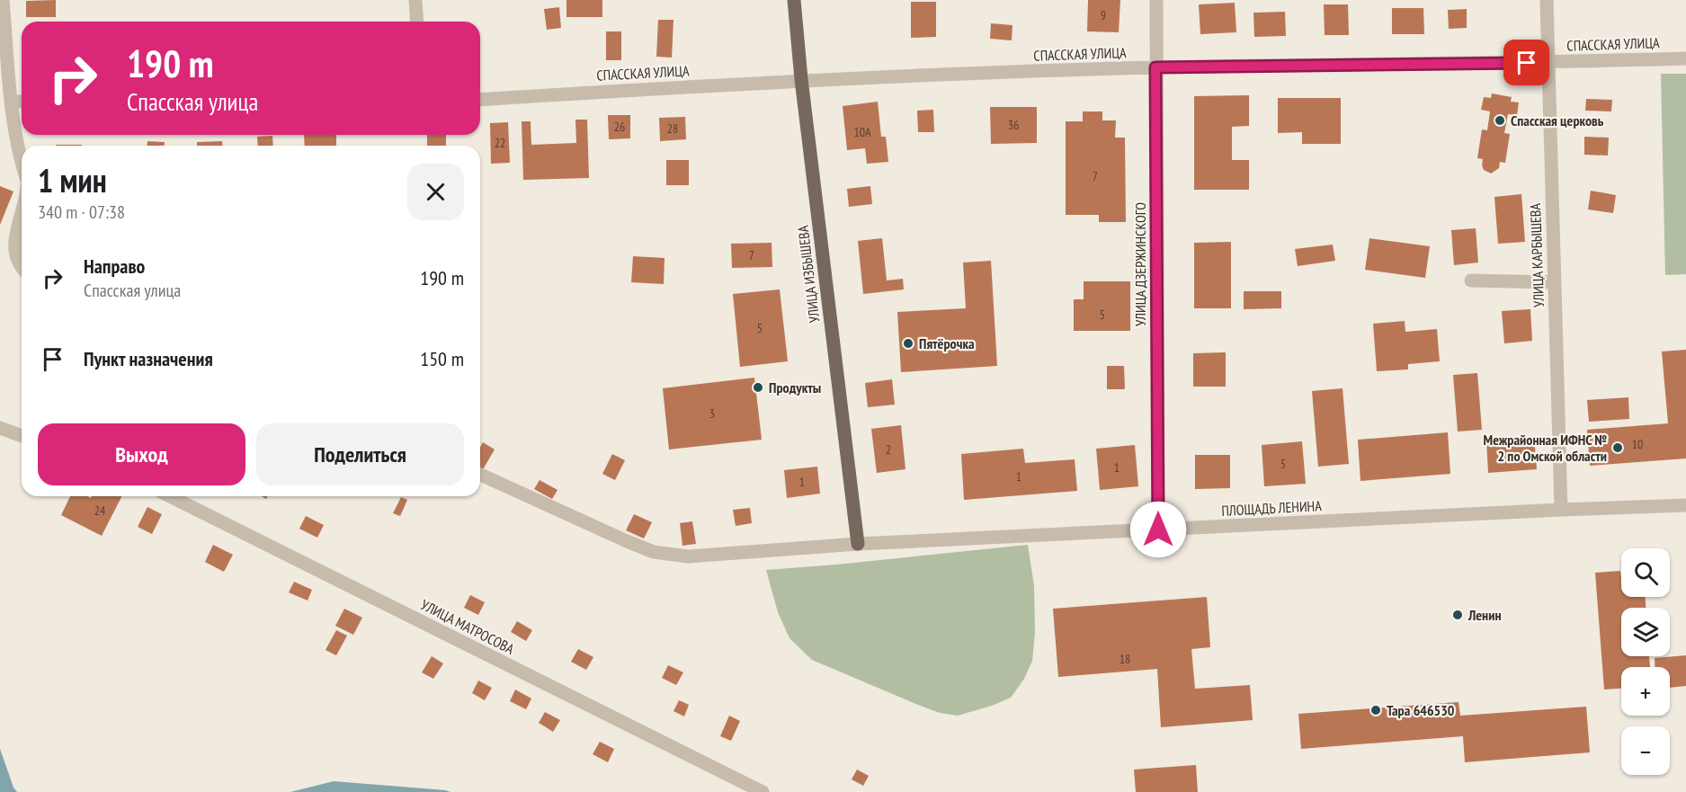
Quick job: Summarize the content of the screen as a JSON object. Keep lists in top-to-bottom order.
{
  "streets": {
    "main road": ["УЛИЦА ИЗБЫШЕВА"],
    "street": [
      "СПАССКАЯ УЛИЦА",
      "УЛИЦА КАРБЫШЕВА",
      "УЛИЦА ДЗЕРЖИНСКОГО",
      "ПЛОЩАДЬ ЛЕНИНА",
      "УЛИЦА МАТРОСОВА"
    ]
  },
  "crossings": [
    ["СПАССКАЯ УЛИЦА", "УЛИЦА КАРБЫШЕВА"],
    ["СПАССКАЯ УЛИЦА", "УЛИЦА ДЗЕРЖИНСКОГО"],
    ["СПАССКАЯ УЛИЦА", "УЛИЦА ИЗБЫШЕВА"],
    ["УЛИЦА КАРБЫШЕВА", "ПЛОЩАДЬ ЛЕНИНА"],
    ["УЛИЦА ДЗЕРЖИНСКОГО", "ПЛОЩАДЬ ЛЕНИНА"],
    ["УЛИЦА ИЗБЫШЕВА", "ПЛОЩАДЬ ЛЕНИНА"]
  ],
  "places": [
    "Спасская церковь",
    "Пятёрочка",
    "Продукты",
    "Межрайонная ИФНС № 2 по Омской области",
    "Ленин",
    "Тара 646530"
  ],
  "house_numbers": [
    "9",
    "36",
    "26",
    "28",
    "10А",
    "22",
    "7",
    "7",
    "5",
    "5",
    "3",
    "10",
    "2",
    "5",
    "1",
    "1",
    "1",
    "24",
    "18"
  ],
  "page": {
    "turn": ["190 m", "Спасская улица"],
    "heading": ["1 мин", "340 m · 07:38"],
    "list": [
      {
        "name": "Направо",
        "note": "Спасская улица",
        "value": "190 m"
      },
      {
        "name": "Пункт назначения",
        "value": "150 m"
      }
    ],
    "buttons": ["Выход", "Поделиться"],
    "map_buttons": ["+", "−"]
  }
}
